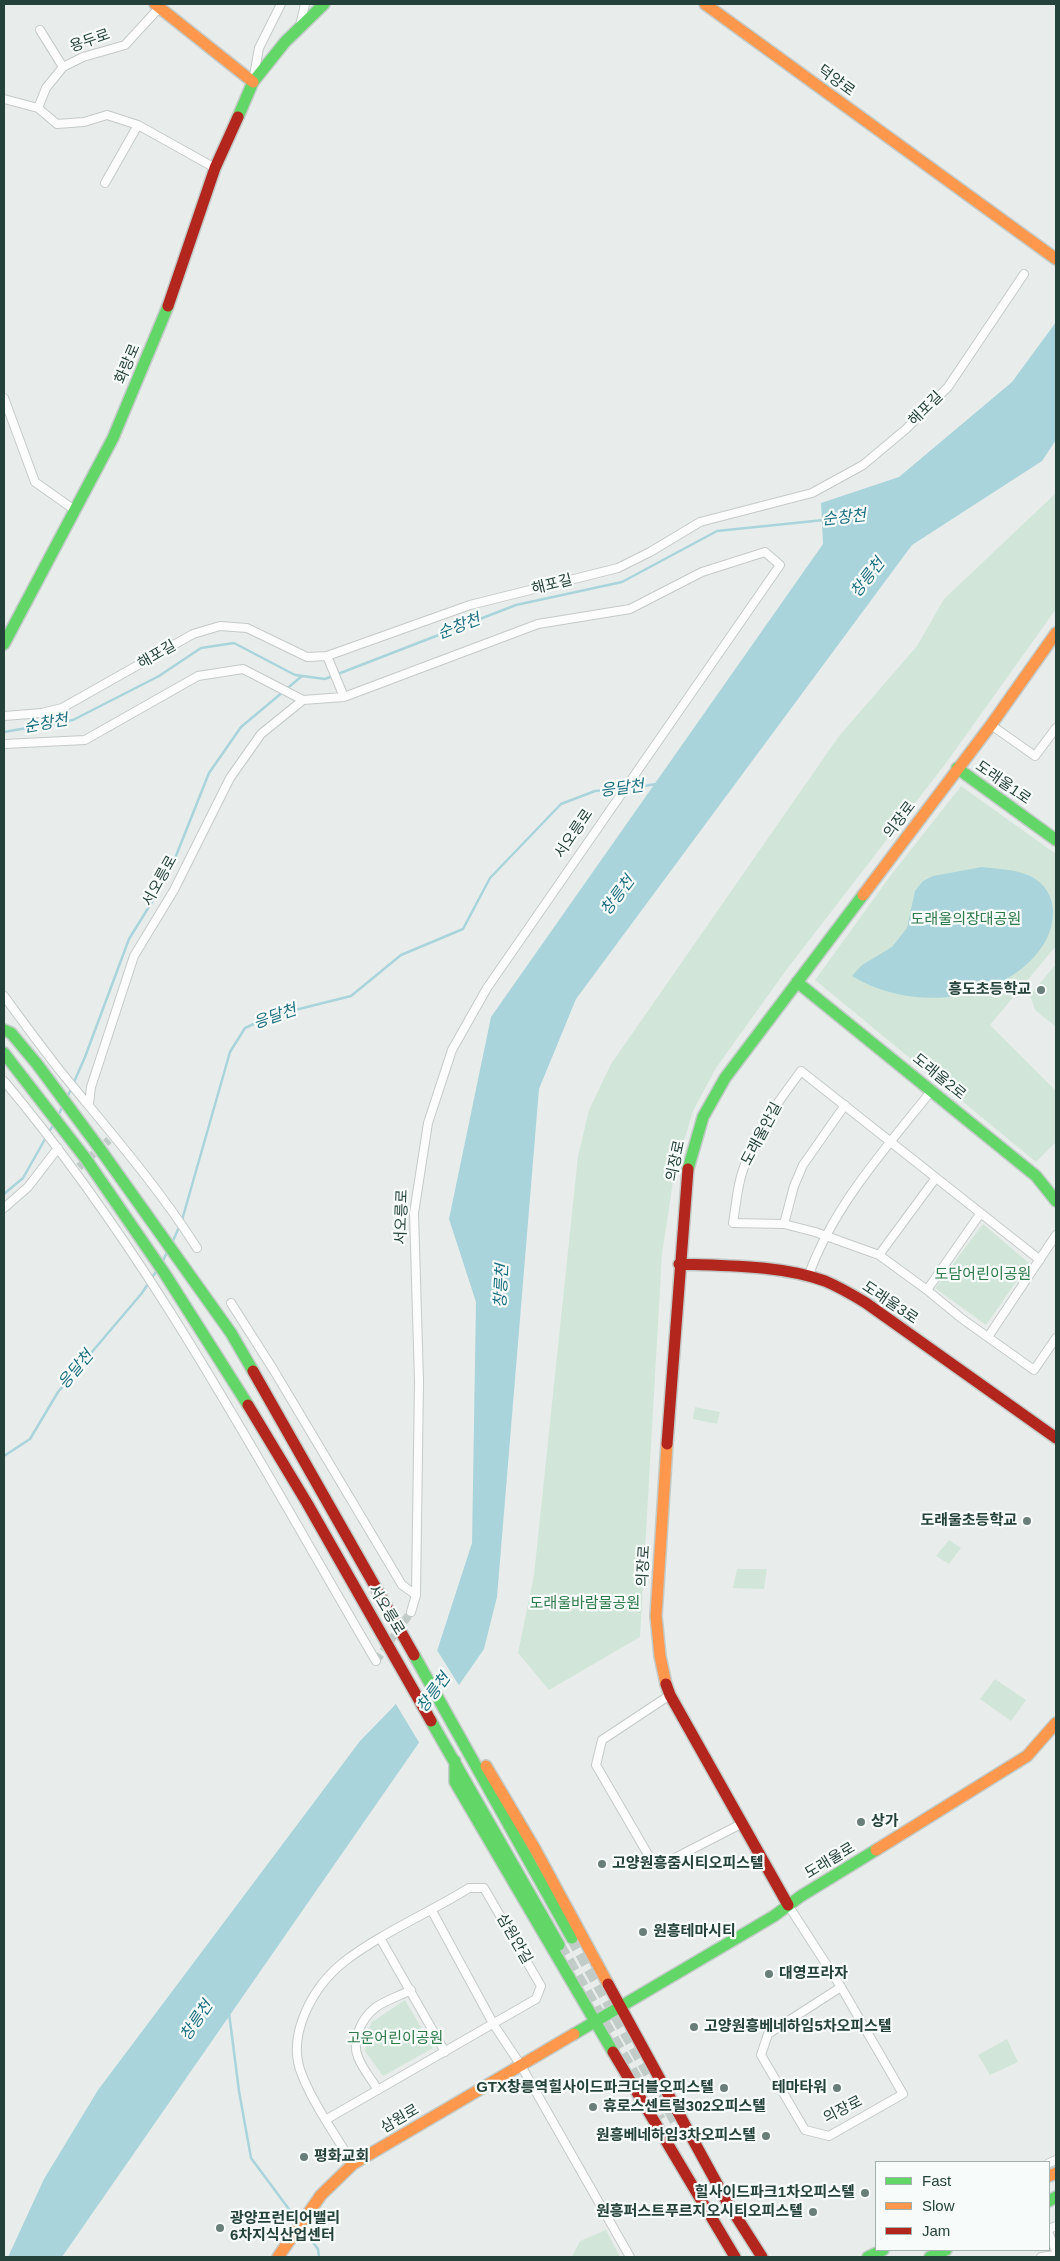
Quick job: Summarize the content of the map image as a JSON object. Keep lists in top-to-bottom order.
{
  "streets": {
    "main road": [
      "용두로",
      "덕양로",
      "화랑로",
      "도래울1로",
      "의장로",
      "서오릉로",
      "도래울2로",
      "도래울3로",
      "도래울로",
      "삼원로"
    ],
    "street": ["해포길", "도래울안길", "삼원안길"]
  },
  "crossings": [
    ["용두로", "화랑로"],
    ["도래울1로", "의장로"],
    ["의장로", "도래울2로"],
    ["의장로", "도래울3로"],
    ["의장로", "도래울로"],
    ["도래울로", "삼원로"],
    ["삼원안길", "삼원로"]
  ],
  "water": ["순창천", "창릉천", "응달천"],
  "parks": [
    "도래울의장대공원",
    "도담어린이공원",
    "도래울바람물공원",
    "고운어린이공원"
  ],
  "places": [
    "흥도초등학교",
    "도래울초등학교",
    "상가",
    "고양원흥줌시티오피스텔",
    "원흥테마시티",
    "대영프라자",
    "고양원흥베네하임5차오피스텔",
    "GTX창릉역힐사이드파크더블오피스텔",
    "테마타워",
    "휴로스센트럴302오피스텔",
    "원흥베네하임3차오피스텔",
    "평화교회",
    "힐사이드파크1차오피스텔",
    "원흥퍼스트푸르지오시티오피스텔",
    "광양프런티어밸리 6차지식산업센터"
  ],
  "legend": ["Fast", "Slow", "Jam"]
}
